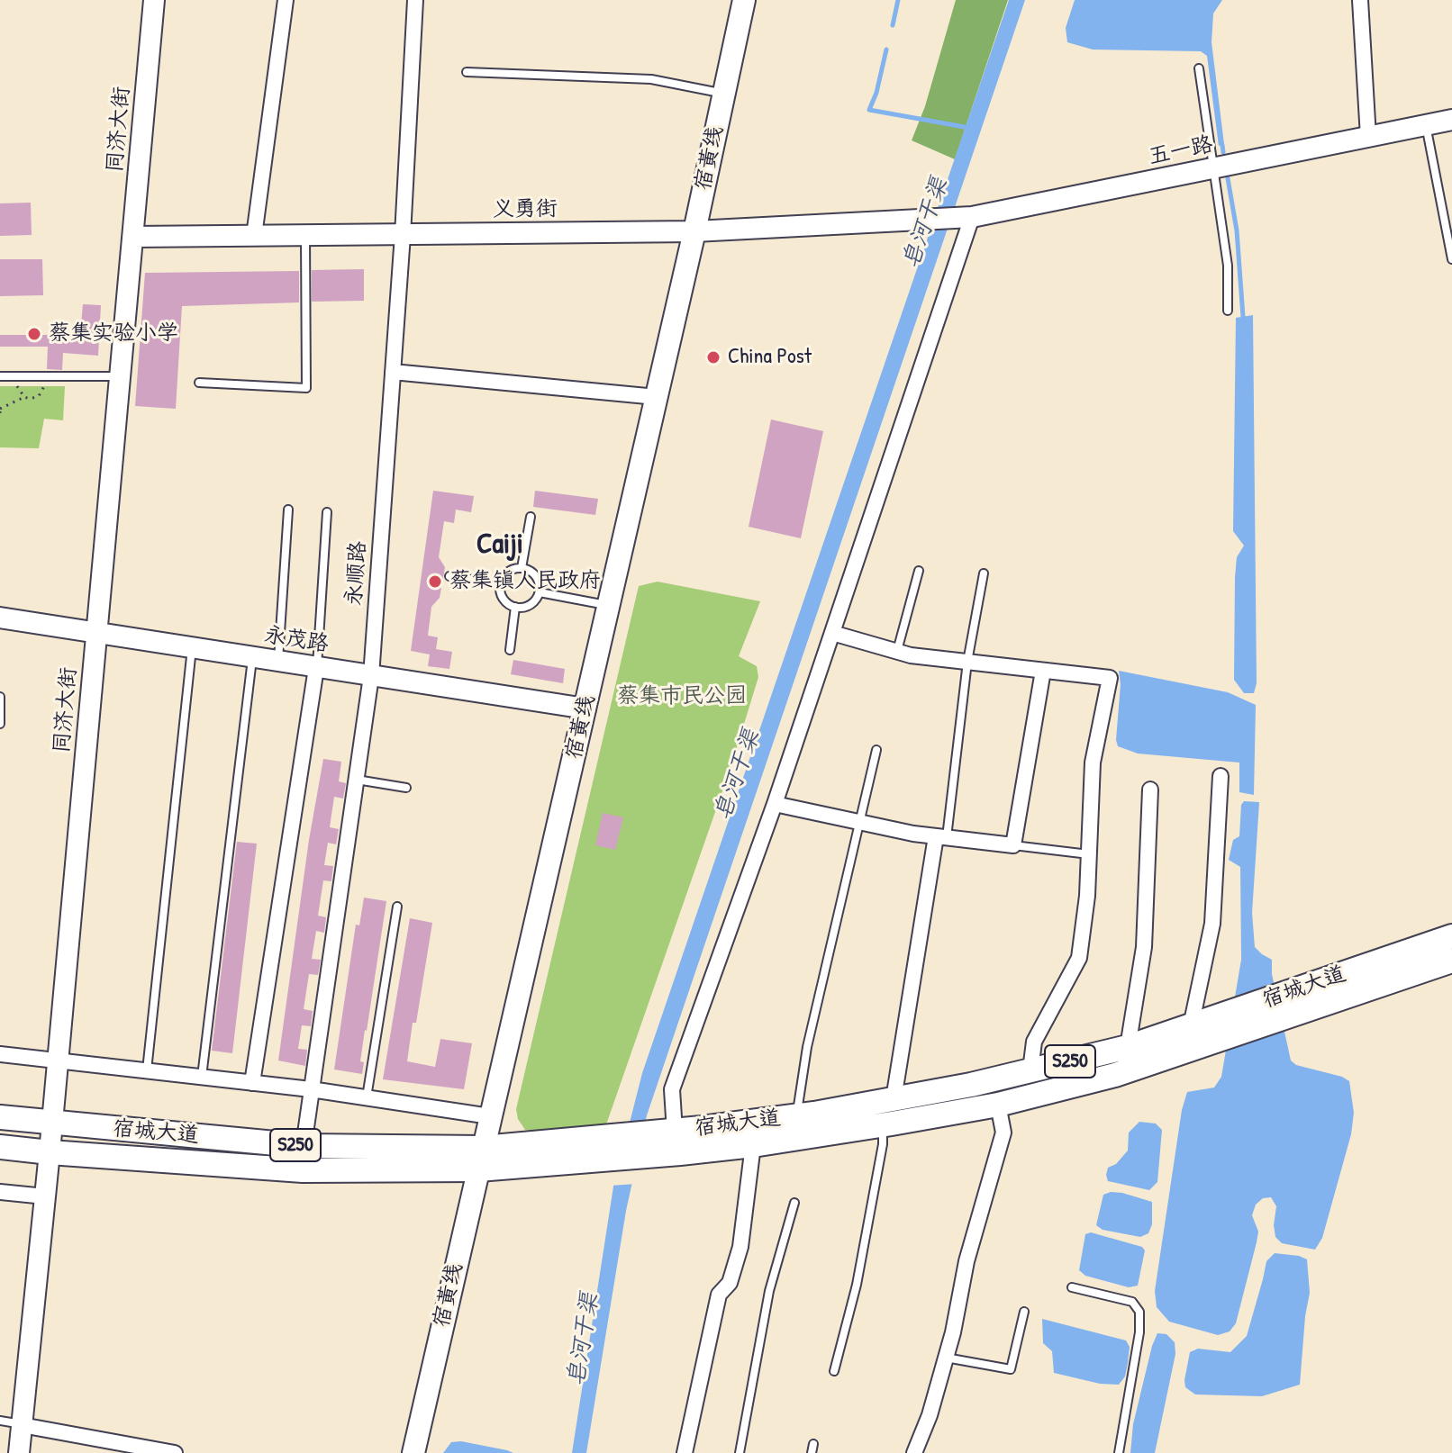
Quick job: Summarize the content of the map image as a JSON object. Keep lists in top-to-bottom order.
{
  "streets": {
    "main road": ["宿黄线", "宿城大道", "S250"],
    "street": [
      "同济大街",
      "五一路",
      "义勇街",
      "永顺路",
      "永茂路"
    ]
  },
  "crossings": [
    ["同济大街", "义勇街"],
    ["同济大街", "永茂路"],
    ["同济大街", "宿城大道"],
    ["五一路", "义勇街"],
    ["宿黄线", "义勇街"],
    ["宿黄线", "永茂路"],
    ["宿黄线", "宿城大道"],
    ["义勇街", "永顺路"],
    ["永顺路", "永茂路"],
    ["永顺路", "宿城大道"]
  ],
  "districts": ["Caiji"],
  "water": ["皂河干渠"],
  "parks": ["蔡集市民公园"],
  "places": ["蔡集实验小学", "China Post", "蔡集镇人民政府"]
}
